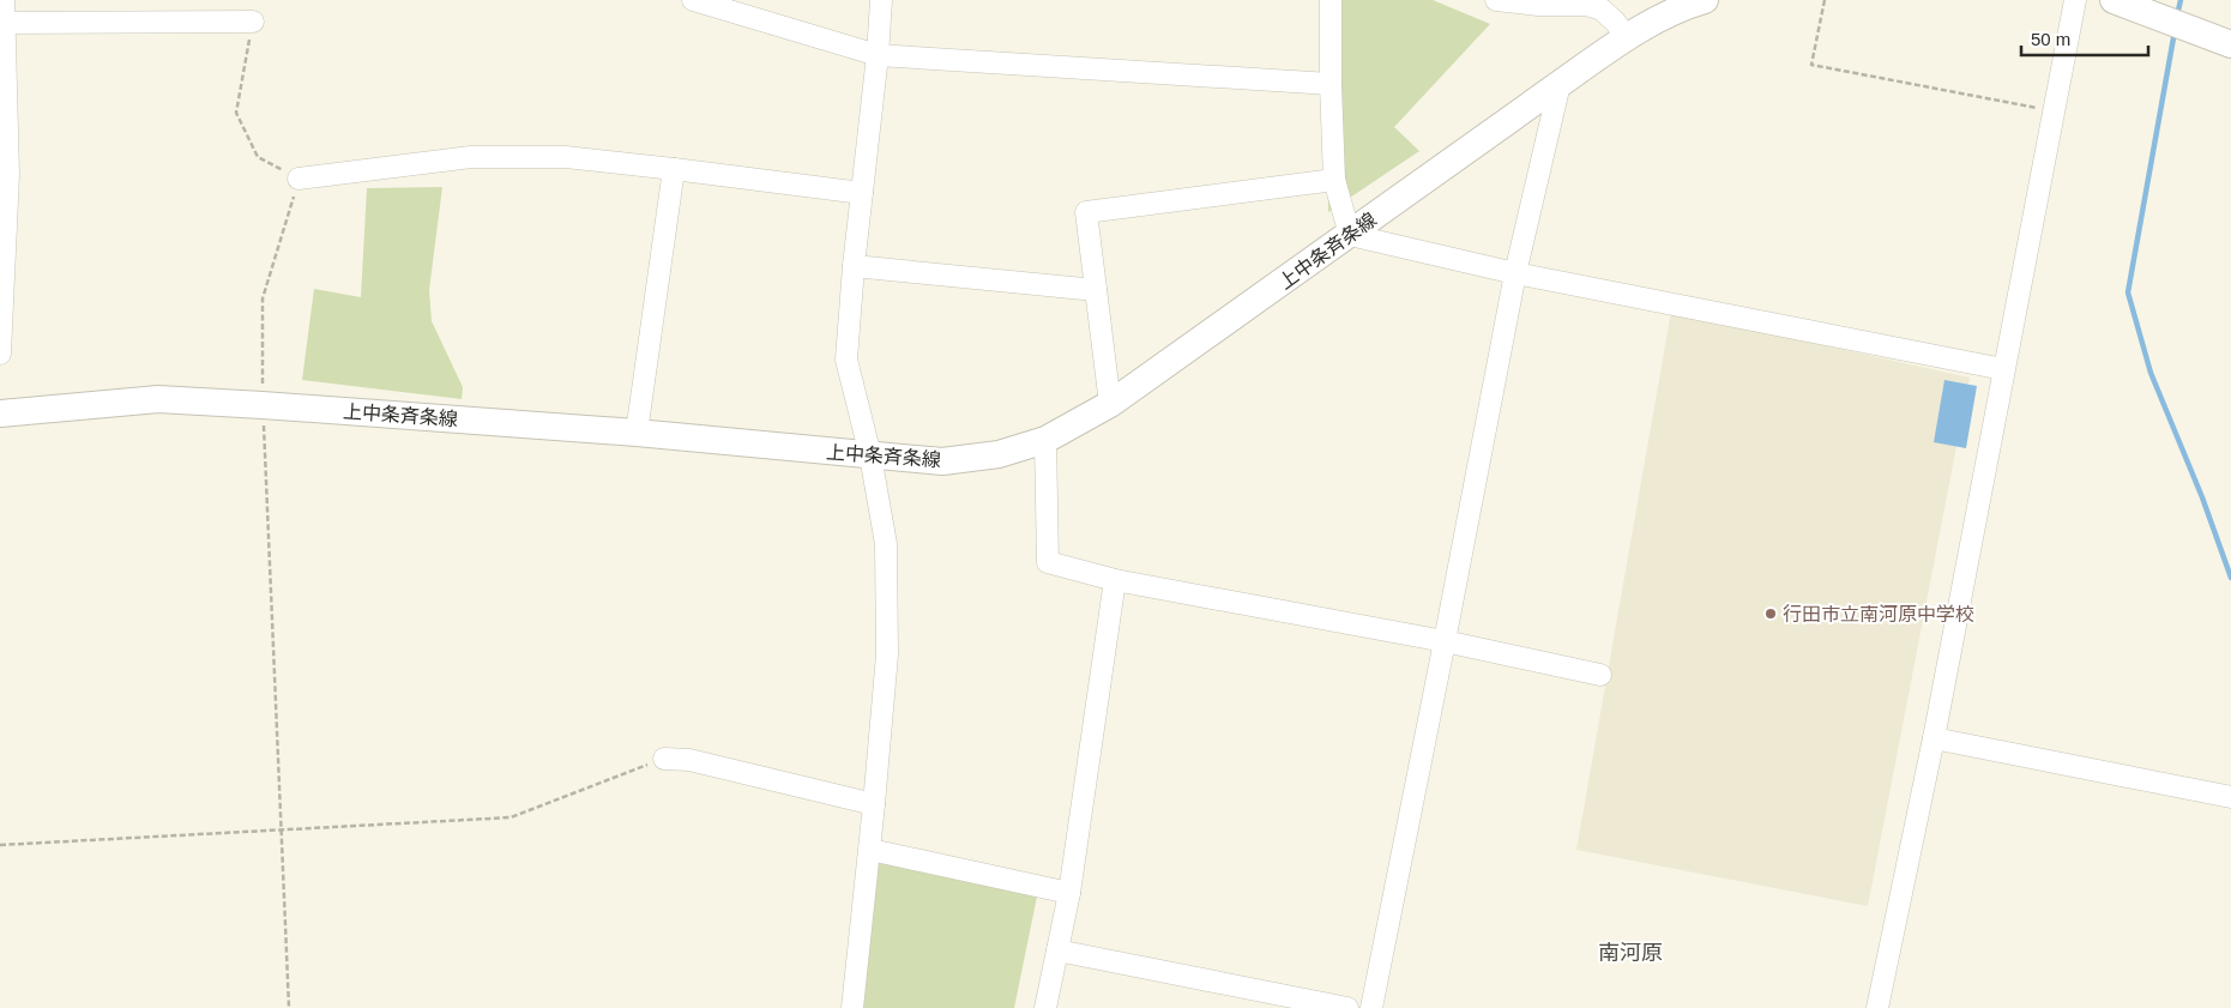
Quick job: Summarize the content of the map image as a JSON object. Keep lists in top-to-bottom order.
{
  "streets": {
    "main road": ["上中条斉条線"]
  },
  "districts": ["南河原"],
  "places": ["行田市立南河原中学校"],
  "scale_bar": "50 m"
}
